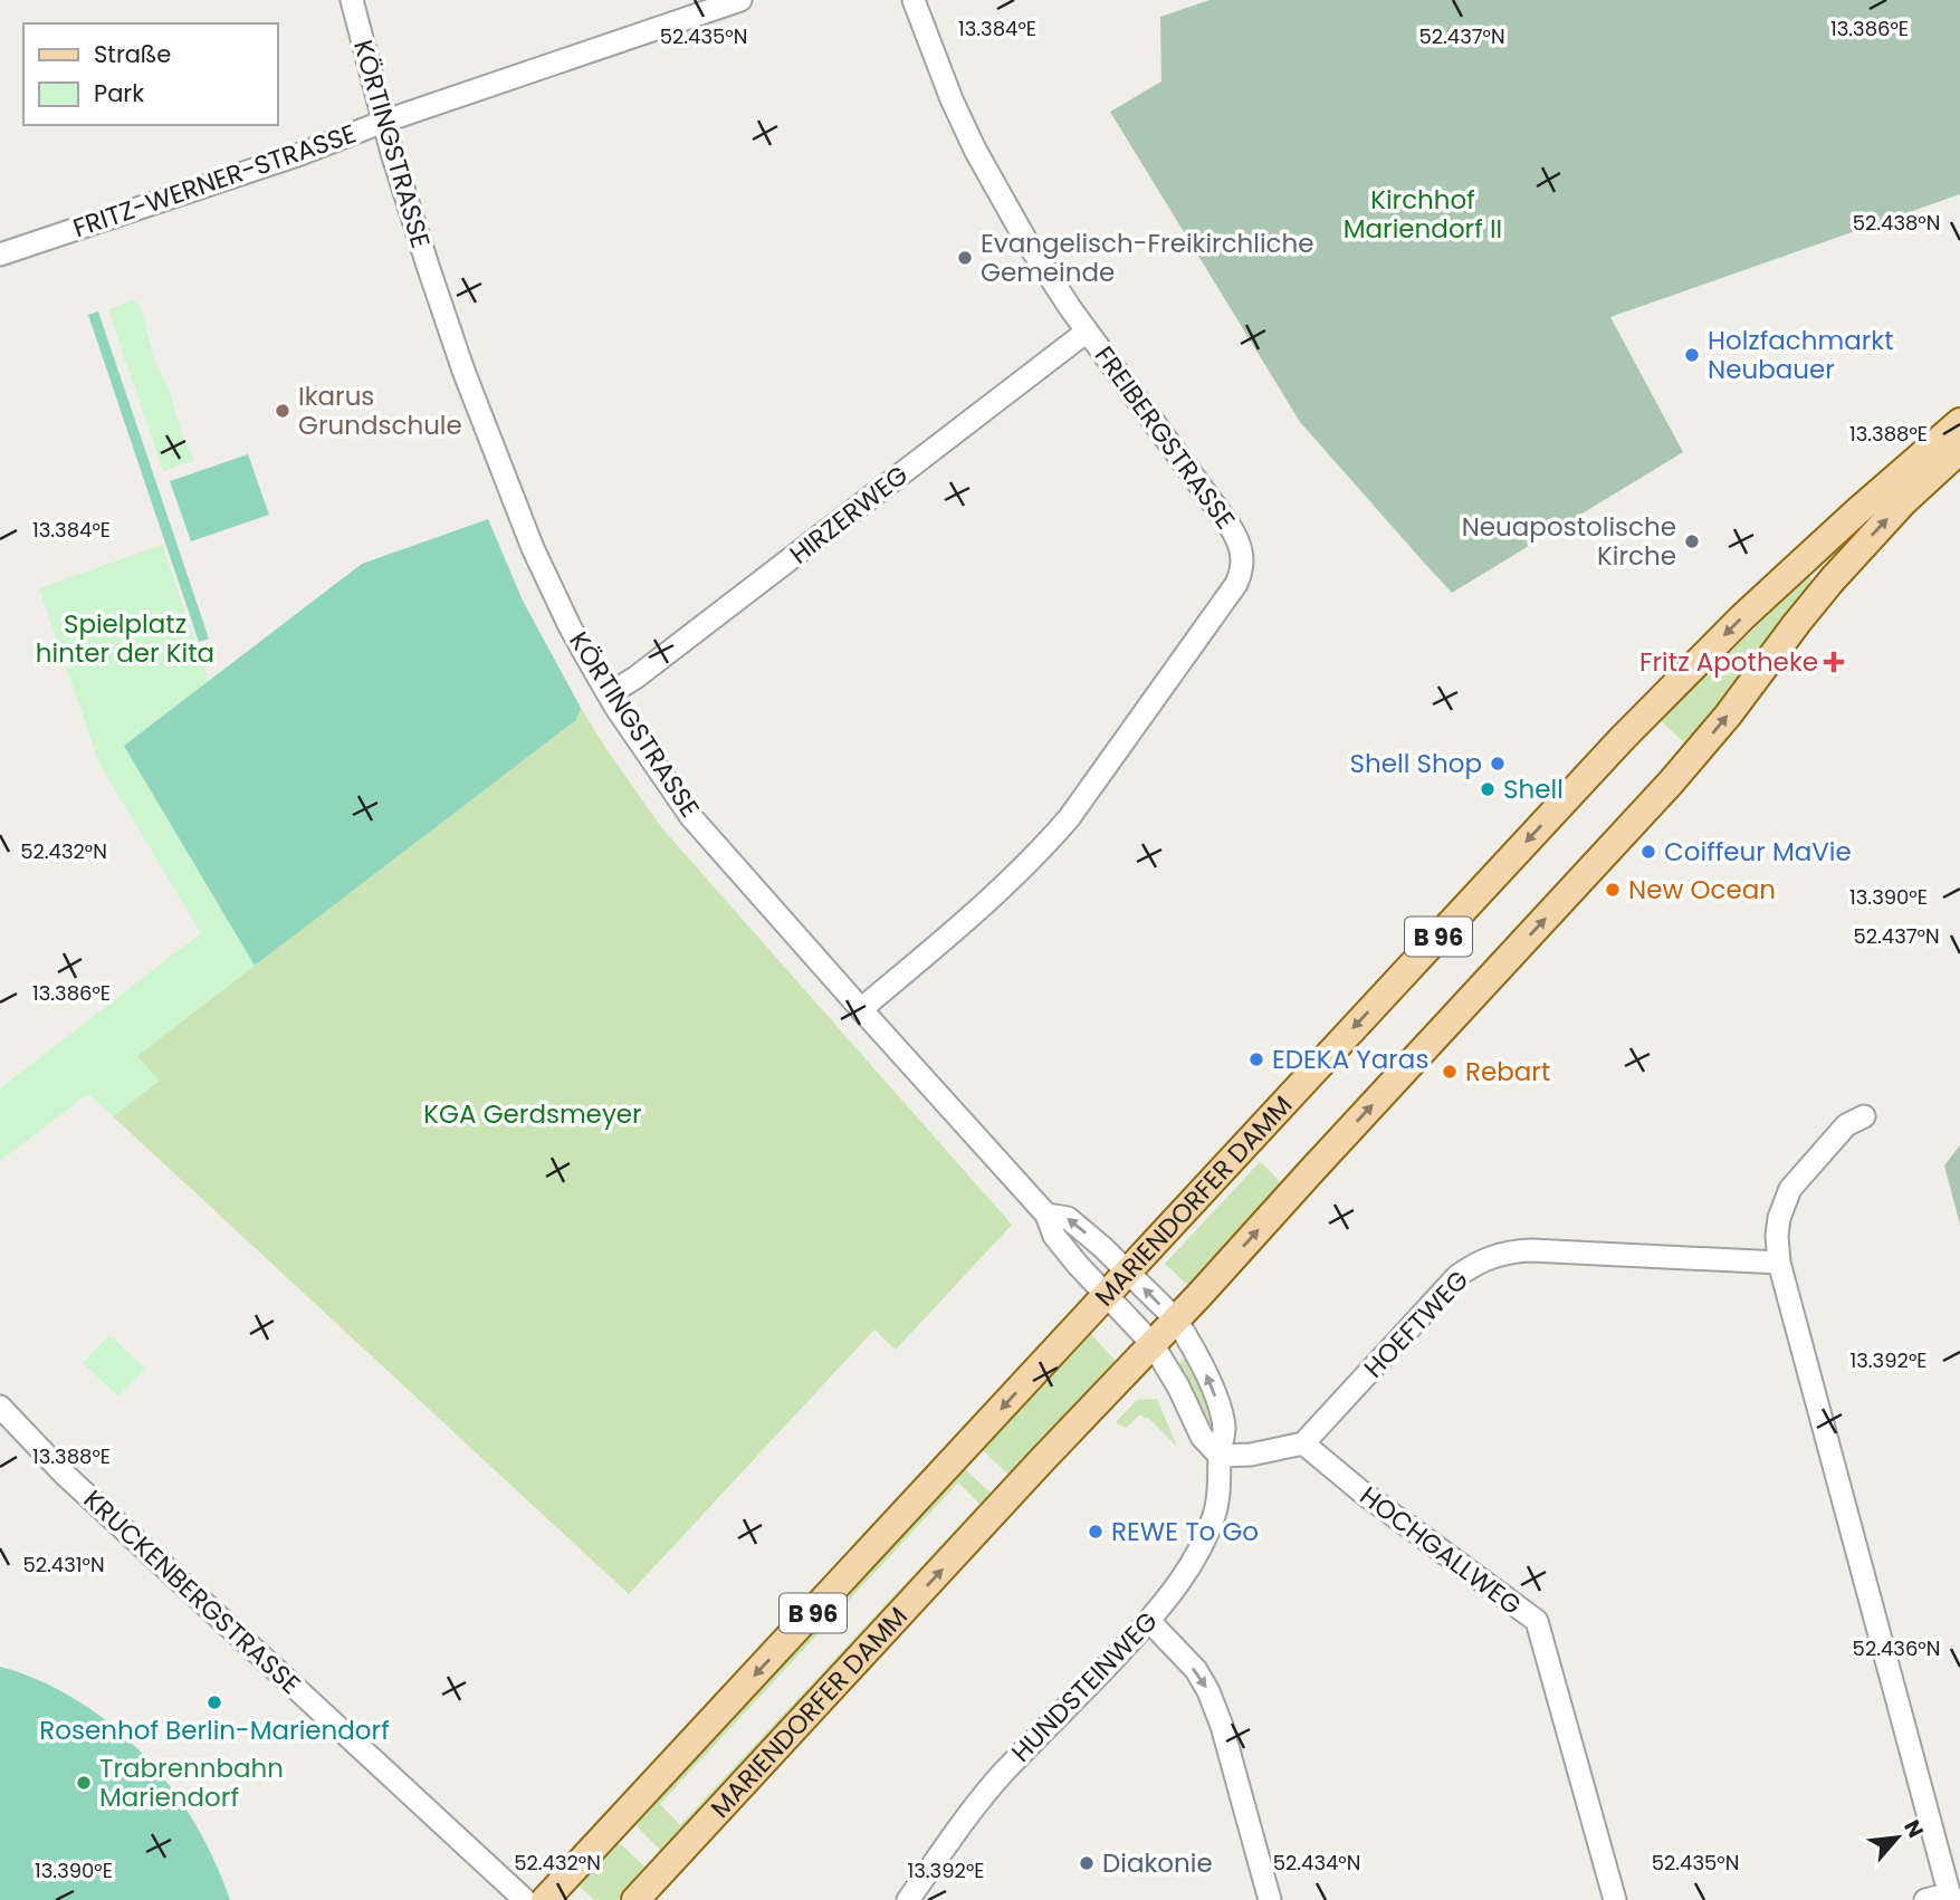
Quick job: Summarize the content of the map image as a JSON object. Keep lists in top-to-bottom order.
{
  "streets": {
    "main road": ["B 96", "MARIENDORFER DAMM"],
    "street": [
      "KÖRTINGSTRASSE",
      "FRITZ-WERNER-STRASSE",
      "FREIBERGSTRASSE",
      "HIRZERWEG",
      "HOEFTWEG",
      "HOCHGALLWEG",
      "KRUCKENBERGSTRASSE",
      "HUNDSTEINWEG"
    ]
  },
  "crossings": [
    ["KÖRTINGSTRASSE", "FRITZ-WERNER-STRASSE"],
    ["KÖRTINGSTRASSE", "FREIBERGSTRASSE"],
    ["KÖRTINGSTRASSE", "HIRZERWEG"],
    ["KÖRTINGSTRASSE", "MARIENDORFER DAMM"],
    ["KÖRTINGSTRASSE", "HUNDSTEINWEG"],
    ["FREIBERGSTRASSE", "HIRZERWEG"],
    ["MARIENDORFER DAMM", "HUNDSTEINWEG"],
    ["HOEFTWEG", "HOCHGALLWEG"]
  ],
  "parks": ["Kirchhof Mariendorf II", "Spielplatz hinter der Kita", "KGA Gerdsmeyer"],
  "places": {
    "other": [
      "Evangelisch-Freikirchliche Gemeinde",
      "Holzfachmarkt Neubauer",
      "Ikarus Grundschule",
      "Neuapostolische Kirche",
      "Shell Shop",
      "Shell",
      "Coiffeur MaVie",
      "New Ocean",
      "EDEKA Yaras",
      "Rebart",
      "REWE To Go",
      "Rosenhof Berlin-Mariendorf",
      "Trabrennbahn Mariendorf",
      "Diakonie"
    ],
    "health": ["Fritz Apotheke"]
  },
  "legend": ["Straße", "Park"],
  "north": "top right",
  "coordinates": [
    "13.384°E",
    "13.386°E",
    "52.435°N",
    "52.437°N",
    "52.438°N",
    "13.388°E",
    "52.432°N",
    "13.390°E",
    "13.392°E",
    "52.431°N",
    "52.436°N",
    "52.434°N"
  ]
}
